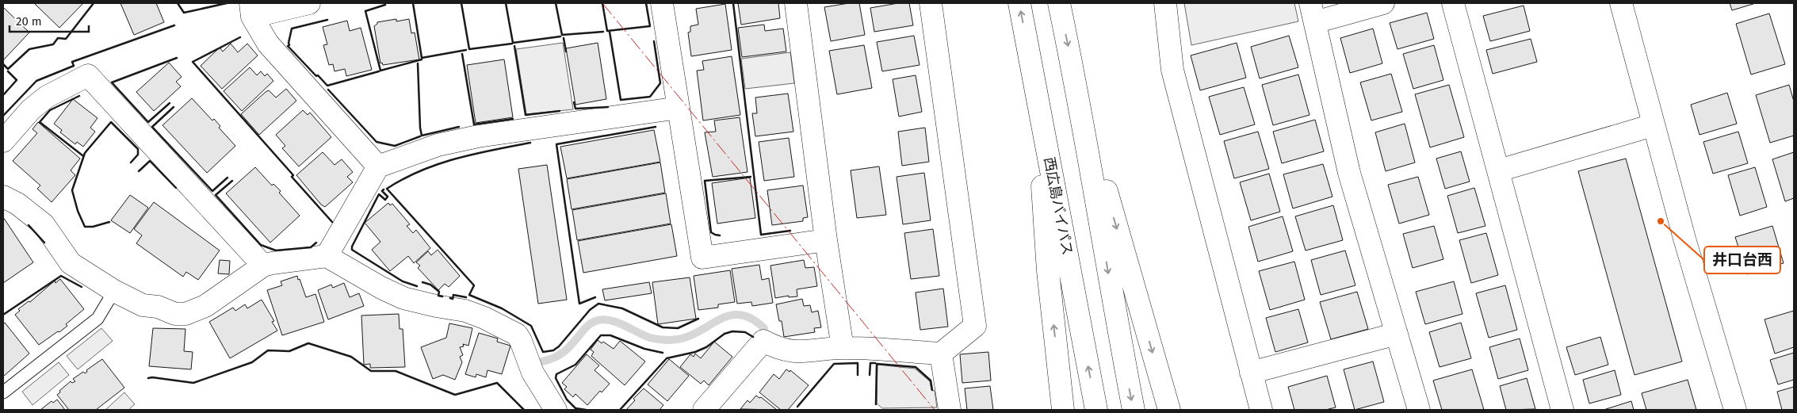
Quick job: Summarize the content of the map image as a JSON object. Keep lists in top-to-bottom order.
{
  "streets": {
    "main road": ["西広島バイパス"]
  },
  "places": ["井口台西"],
  "scale_bar": "20 m"
}
